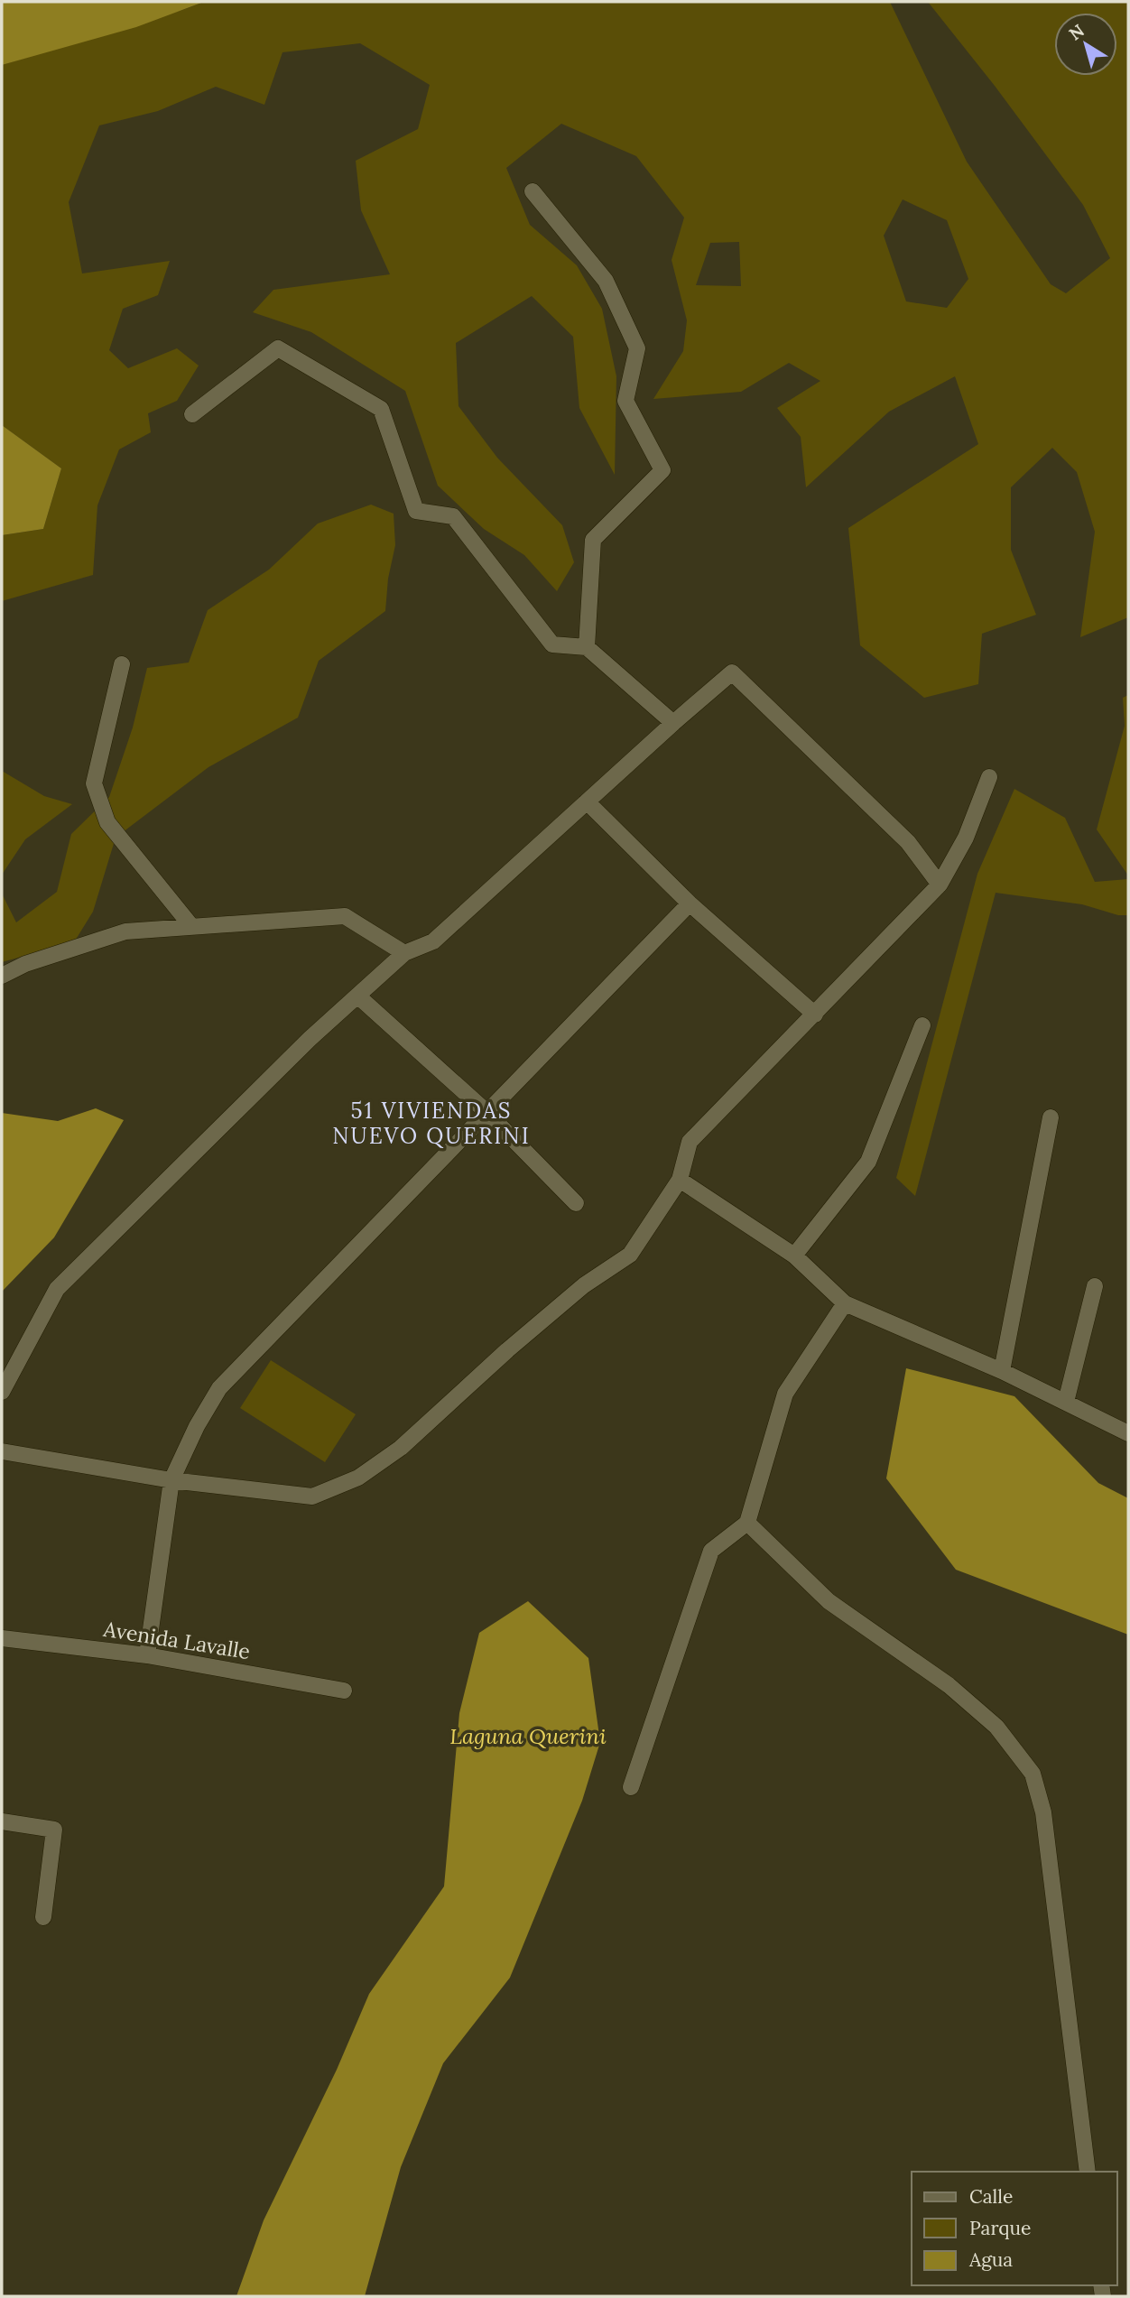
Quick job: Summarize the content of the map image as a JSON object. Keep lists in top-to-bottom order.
{
  "streets": {
    "street": ["Avenida Lavalle"]
  },
  "districts": ["51 VIVIENDAS NUEVO QUERINI"],
  "water": ["Laguna Querini"],
  "legend": ["Calle", "Parque", "Agua"],
  "north": "top left"
}
